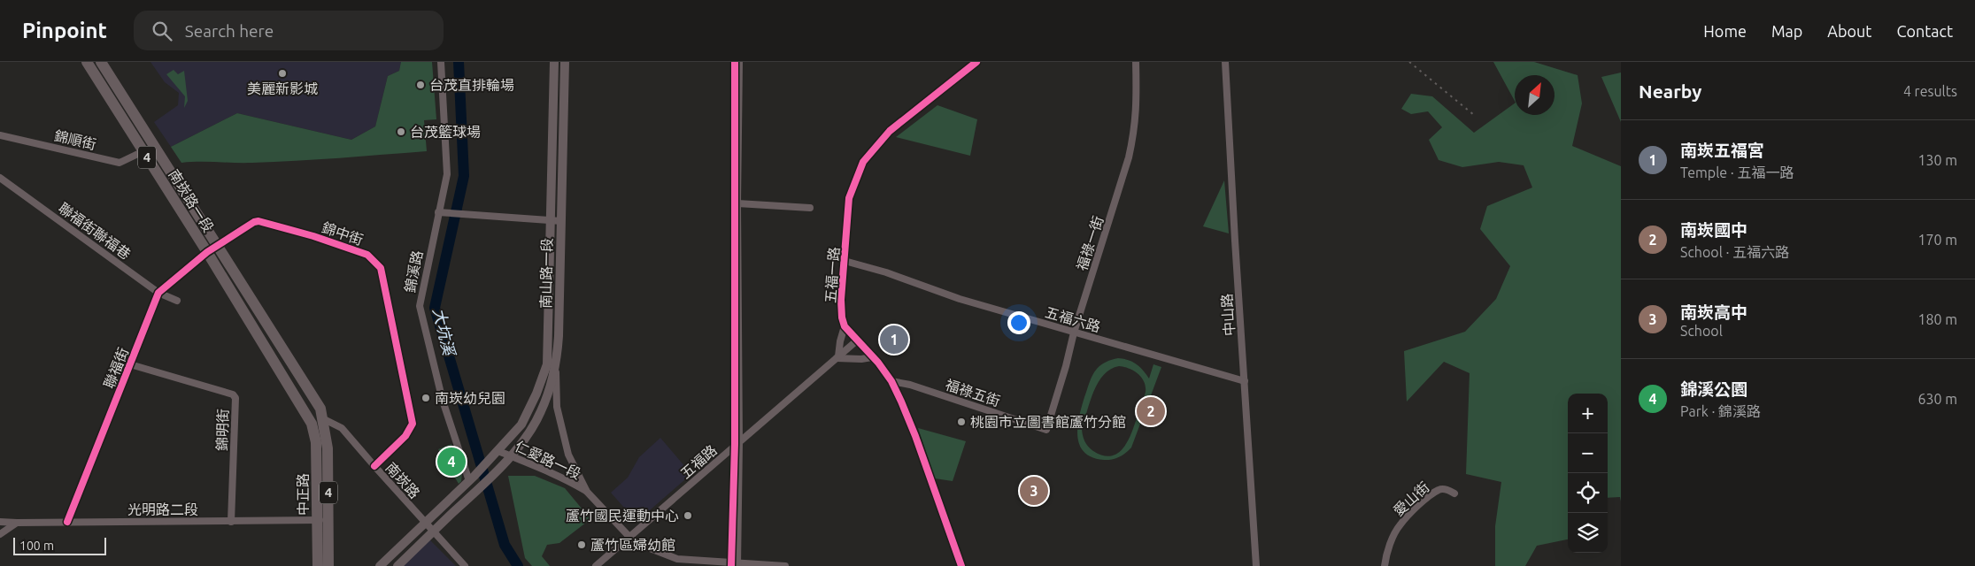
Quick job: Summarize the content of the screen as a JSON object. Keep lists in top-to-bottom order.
{
  "streets": {
    "main road": ["4", "南崁路一段", "中正路"],
    "street": [
      "錦順街",
      "聯福街聯福巷",
      "錦中街",
      "福祿一街",
      "錦溪路",
      "南山路一段",
      "五福一路",
      "中山路",
      "五福六路",
      "聯福街",
      "福祿五街",
      "錦明街",
      "仁愛路一段",
      "五福路",
      "南崁路",
      "愛山街",
      "光明路二段"
    ]
  },
  "crossings": [
    ["錦順街", "南崁路一段"],
    ["南崁路一段", "錦中街"],
    ["南崁路一段", "聯福街"],
    ["南崁路一段", "南崁路"],
    ["南崁路一段", "中正路"],
    ["聯福街聯福巷", "聯福街"],
    ["錦中街", "聯福街"],
    ["錦中街", "南崁路"],
    ["福祿一街", "五福六路"],
    ["福祿一街", "福祿五街"],
    ["錦溪路", "南山路一段"],
    ["南山路一段", "仁愛路一段"],
    ["南山路一段", "南崁路"],
    ["五福一路", "五福六路"],
    ["中山路", "五福六路"],
    ["聯福街", "錦明街"],
    ["聯福街", "光明路二段"],
    ["錦明街", "光明路二段"],
    ["仁愛路一段", "五福路"],
    ["南崁路", "中正路"],
    ["中正路", "光明路二段"]
  ],
  "water": ["大坑溪"],
  "places": [
    "美麗新影城",
    "台茂直排輪場",
    "台茂籃球場",
    "南崁幼兒園",
    "桃園市立圖書館蘆竹分館",
    "蘆竹國民運動中心",
    "蘆竹區婦幼館"
  ],
  "scale_bar": "100 m",
  "north": "top right",
  "page": {
    "header": "Pinpoint",
    "search": "Search here",
    "nav": [
      "Home",
      "Map",
      "About",
      "Contact"
    ],
    "heading": ["Nearby", "4 results"],
    "list": [
      {
        "mark": "1",
        "name": "南崁五福宮",
        "note": "Temple · 五福一路",
        "value": "130 m"
      },
      {
        "mark": "2",
        "name": "南崁國中",
        "note": "School · 五福六路",
        "value": "170 m"
      },
      {
        "mark": "3",
        "name": "南崁高中",
        "note": "School",
        "value": "180 m"
      },
      {
        "mark": "4",
        "name": "錦溪公園",
        "note": "Park · 錦溪路",
        "value": "630 m"
      }
    ],
    "pins": [
      "1",
      "2",
      "4",
      "3"
    ],
    "map_buttons": ["+", "−"],
    "scale": "100 m"
  }
}
